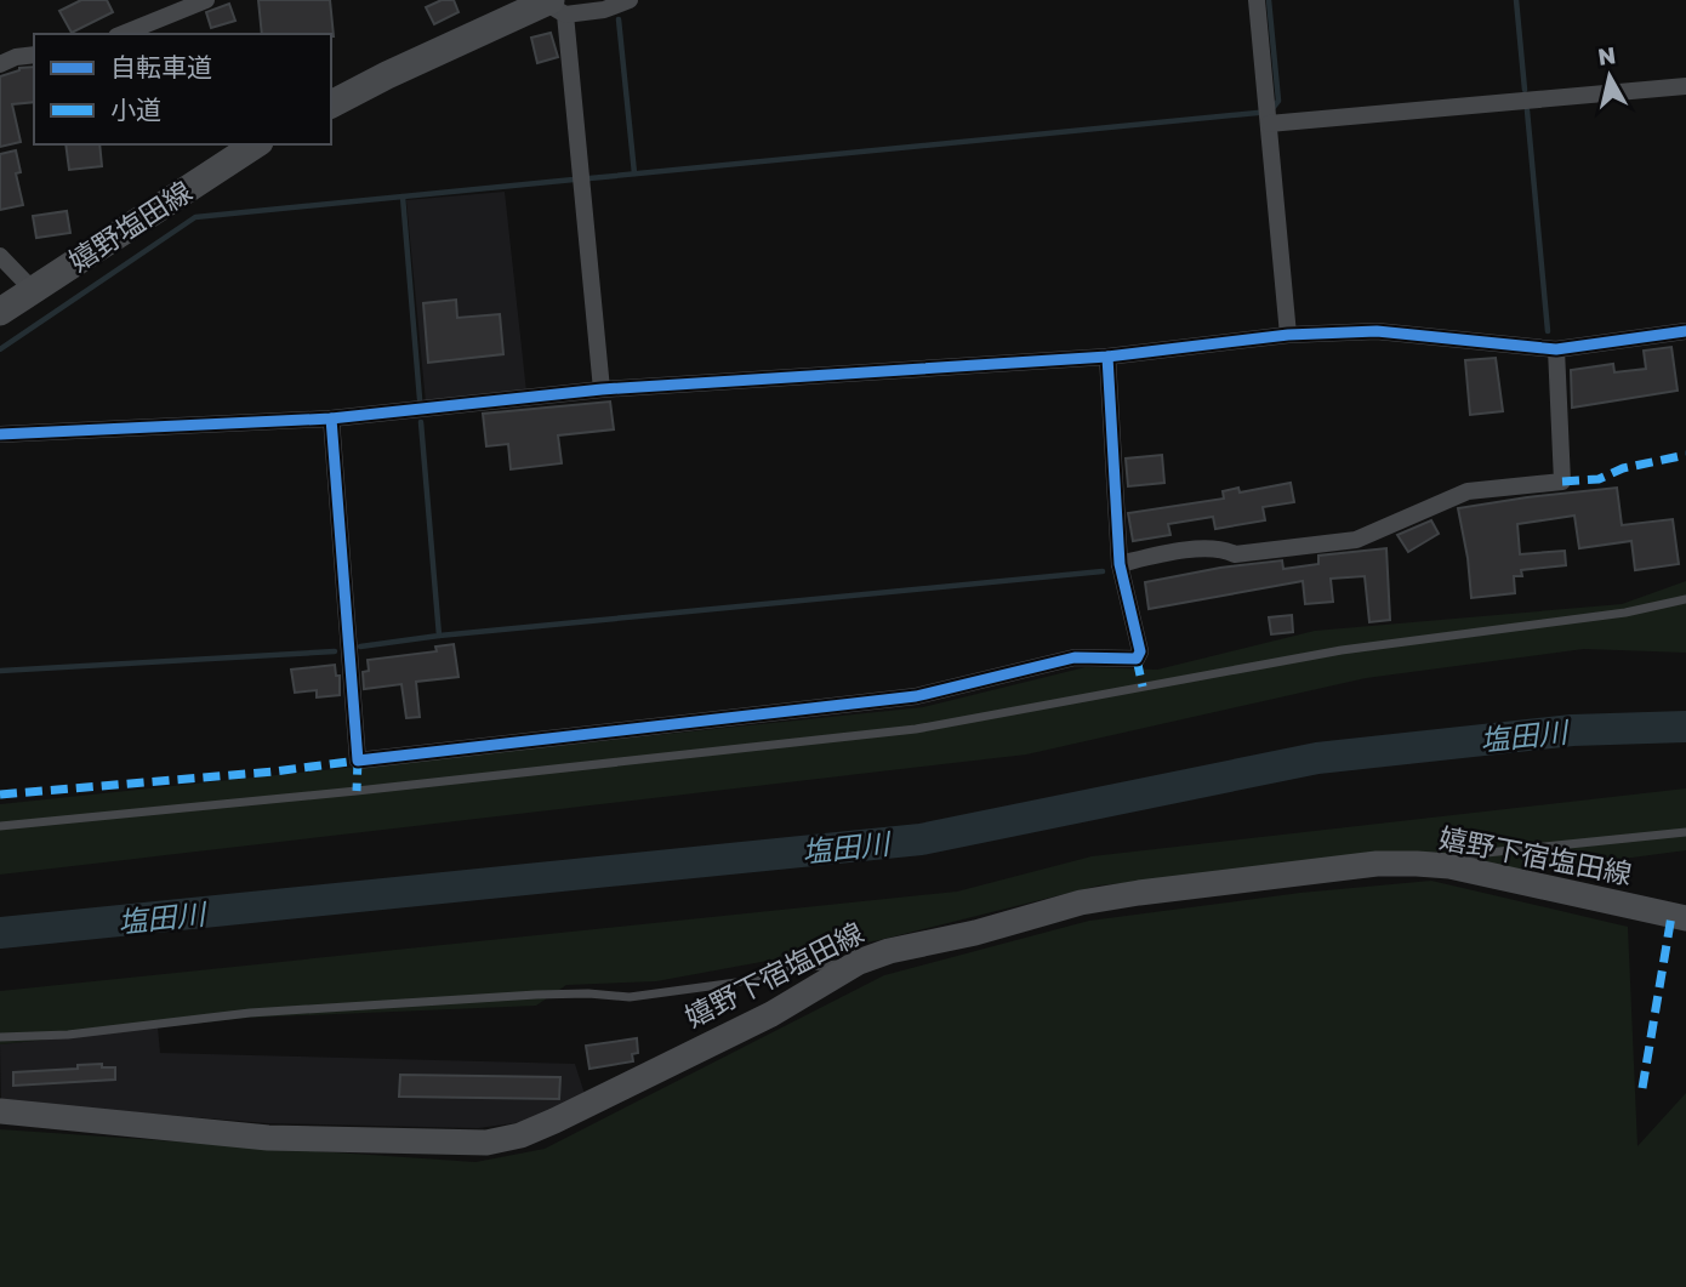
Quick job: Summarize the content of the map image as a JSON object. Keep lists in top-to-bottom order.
{
  "streets": {
    "main road": ["嬉野塩田線", "嬉野下宿塩田線"]
  },
  "water": ["塩田川"],
  "legend": ["自転車道", "小道"],
  "north": "top"
}
